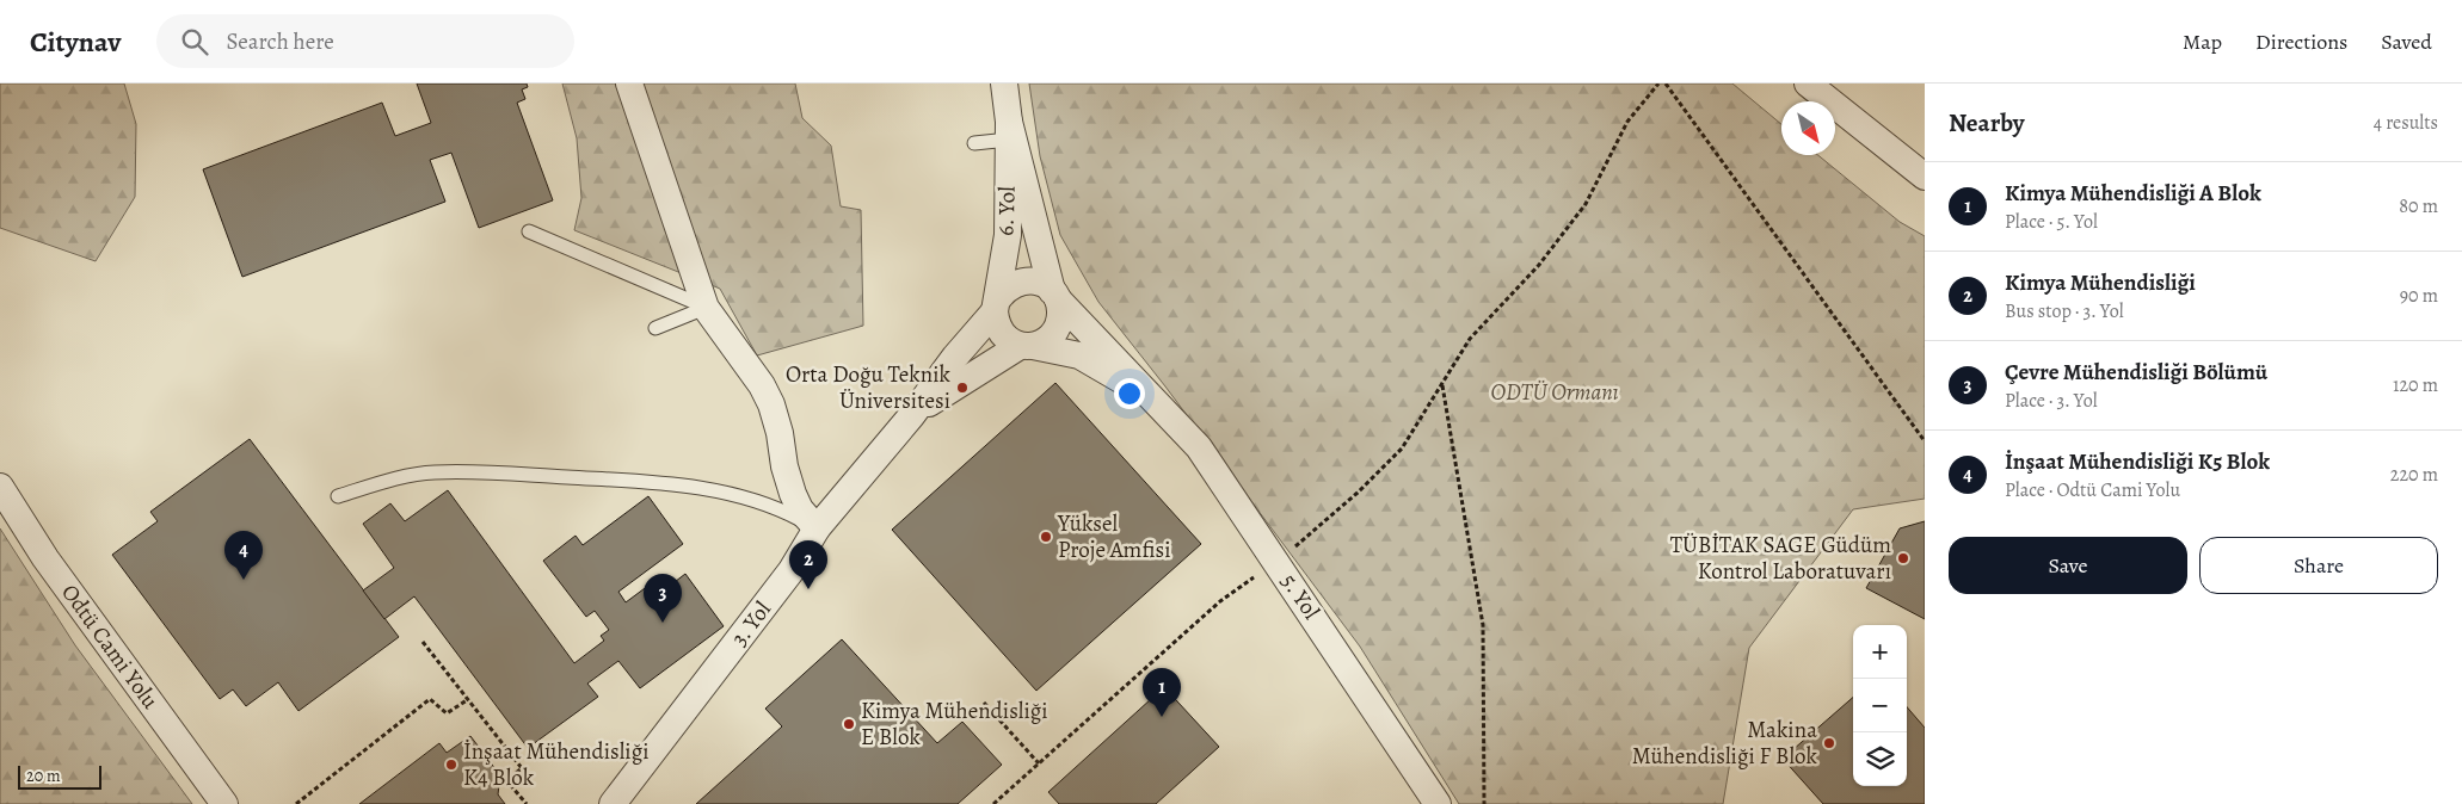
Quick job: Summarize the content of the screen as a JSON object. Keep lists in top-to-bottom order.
{
  "streets": {
    "street": [
      "6. Yol",
      "5. Yol",
      "3. Yol",
      "Odtü Cami Yolu"
    ]
  },
  "crossings": [
    ["6. Yol", "5. Yol"],
    ["6. Yol", "3. Yol"],
    ["5. Yol", "3. Yol"]
  ],
  "parks": ["ODTÜ Ormanı"],
  "places": [
    "Orta Doğu Teknik Üniversitesi",
    "Yüksel Proje Amfisi",
    "TÜBİTAK SAGE Güdüm Kontrol Laboratuvarı",
    "Kimya Mühendisliği E Blok",
    "Makina Mühendisliği F Blok",
    "İnşaat Mühendisliği K4 Blok"
  ],
  "scale_bar": "20 m",
  "north": "bottom right",
  "page": {
    "header": "Citynav",
    "search": "Search here",
    "nav": ["Map", "Directions", "Saved"],
    "heading": ["Nearby", "4 results"],
    "list": [
      {
        "mark": "1",
        "name": "Kimya Mühendisliği A Blok",
        "note": "Place · 5. Yol",
        "value": "80 m"
      },
      {
        "mark": "2",
        "name": "Kimya Mühendisliği",
        "note": "Bus stop · 3. Yol",
        "value": "90 m"
      },
      {
        "mark": "3",
        "name": "Çevre Mühendisliği Bölümü",
        "note": "Place · 3. Yol",
        "value": "120 m"
      },
      {
        "mark": "4",
        "name": "İnşaat Mühendisliği K5 Blok",
        "note": "Place · Odtü Cami Yolu",
        "value": "220 m"
      }
    ],
    "buttons": ["Save", "Share"],
    "pins": [
      "4",
      "2",
      "3",
      "1"
    ],
    "map_buttons": ["+", "−"],
    "scale": "20 m"
  }
}
